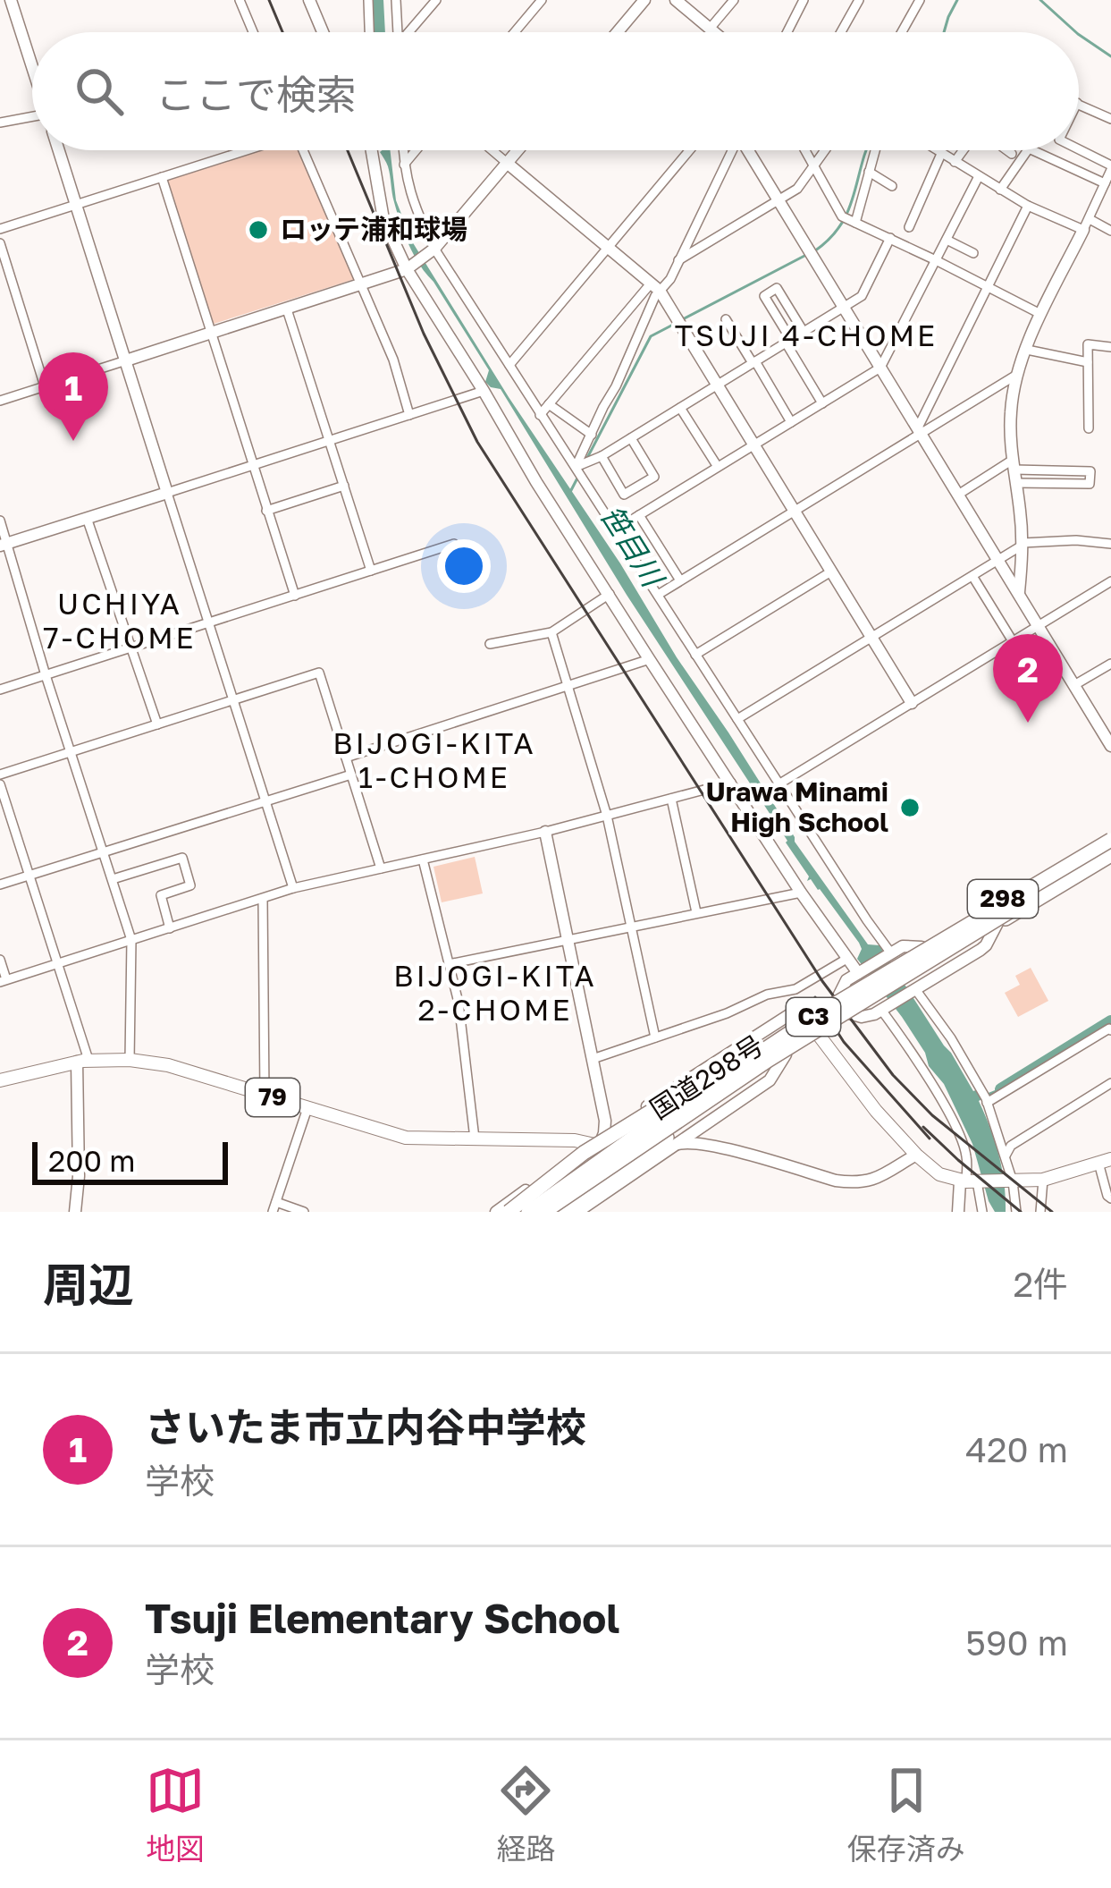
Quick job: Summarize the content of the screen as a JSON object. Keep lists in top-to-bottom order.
{
  "streets": {
    "highway": ["298", "C3", "国道298号"],
    "main road": ["79"]
  },
  "crossings": [
    ["298", "C3"],
    ["298", "国道298号"],
    ["298", "79"]
  ],
  "districts": [
    "TSUJI 4-CHOME",
    "UCHIYA 7-CHOME",
    "BIJOGI-KITA 1-CHOME",
    "BIJOGI-KITA 2-CHOME"
  ],
  "water": ["笹目川"],
  "places": ["ロッテ浦和球場", "Urawa Minami High School"],
  "scale_bar": "200 m",
  "page": {
    "search": "ここで検索",
    "pins": ["1", "2"],
    "scale": "200 m",
    "heading": ["周辺", "2件"],
    "list": [
      {
        "mark": "1",
        "name": "さいたま市立内谷中学校",
        "note": "学校",
        "value": "420 m"
      },
      {
        "mark": "2",
        "name": "Tsuji Elementary School",
        "note": "学校",
        "value": "590 m"
      }
    ],
    "nav": ["地図", "経路", "保存済み"]
  }
}
